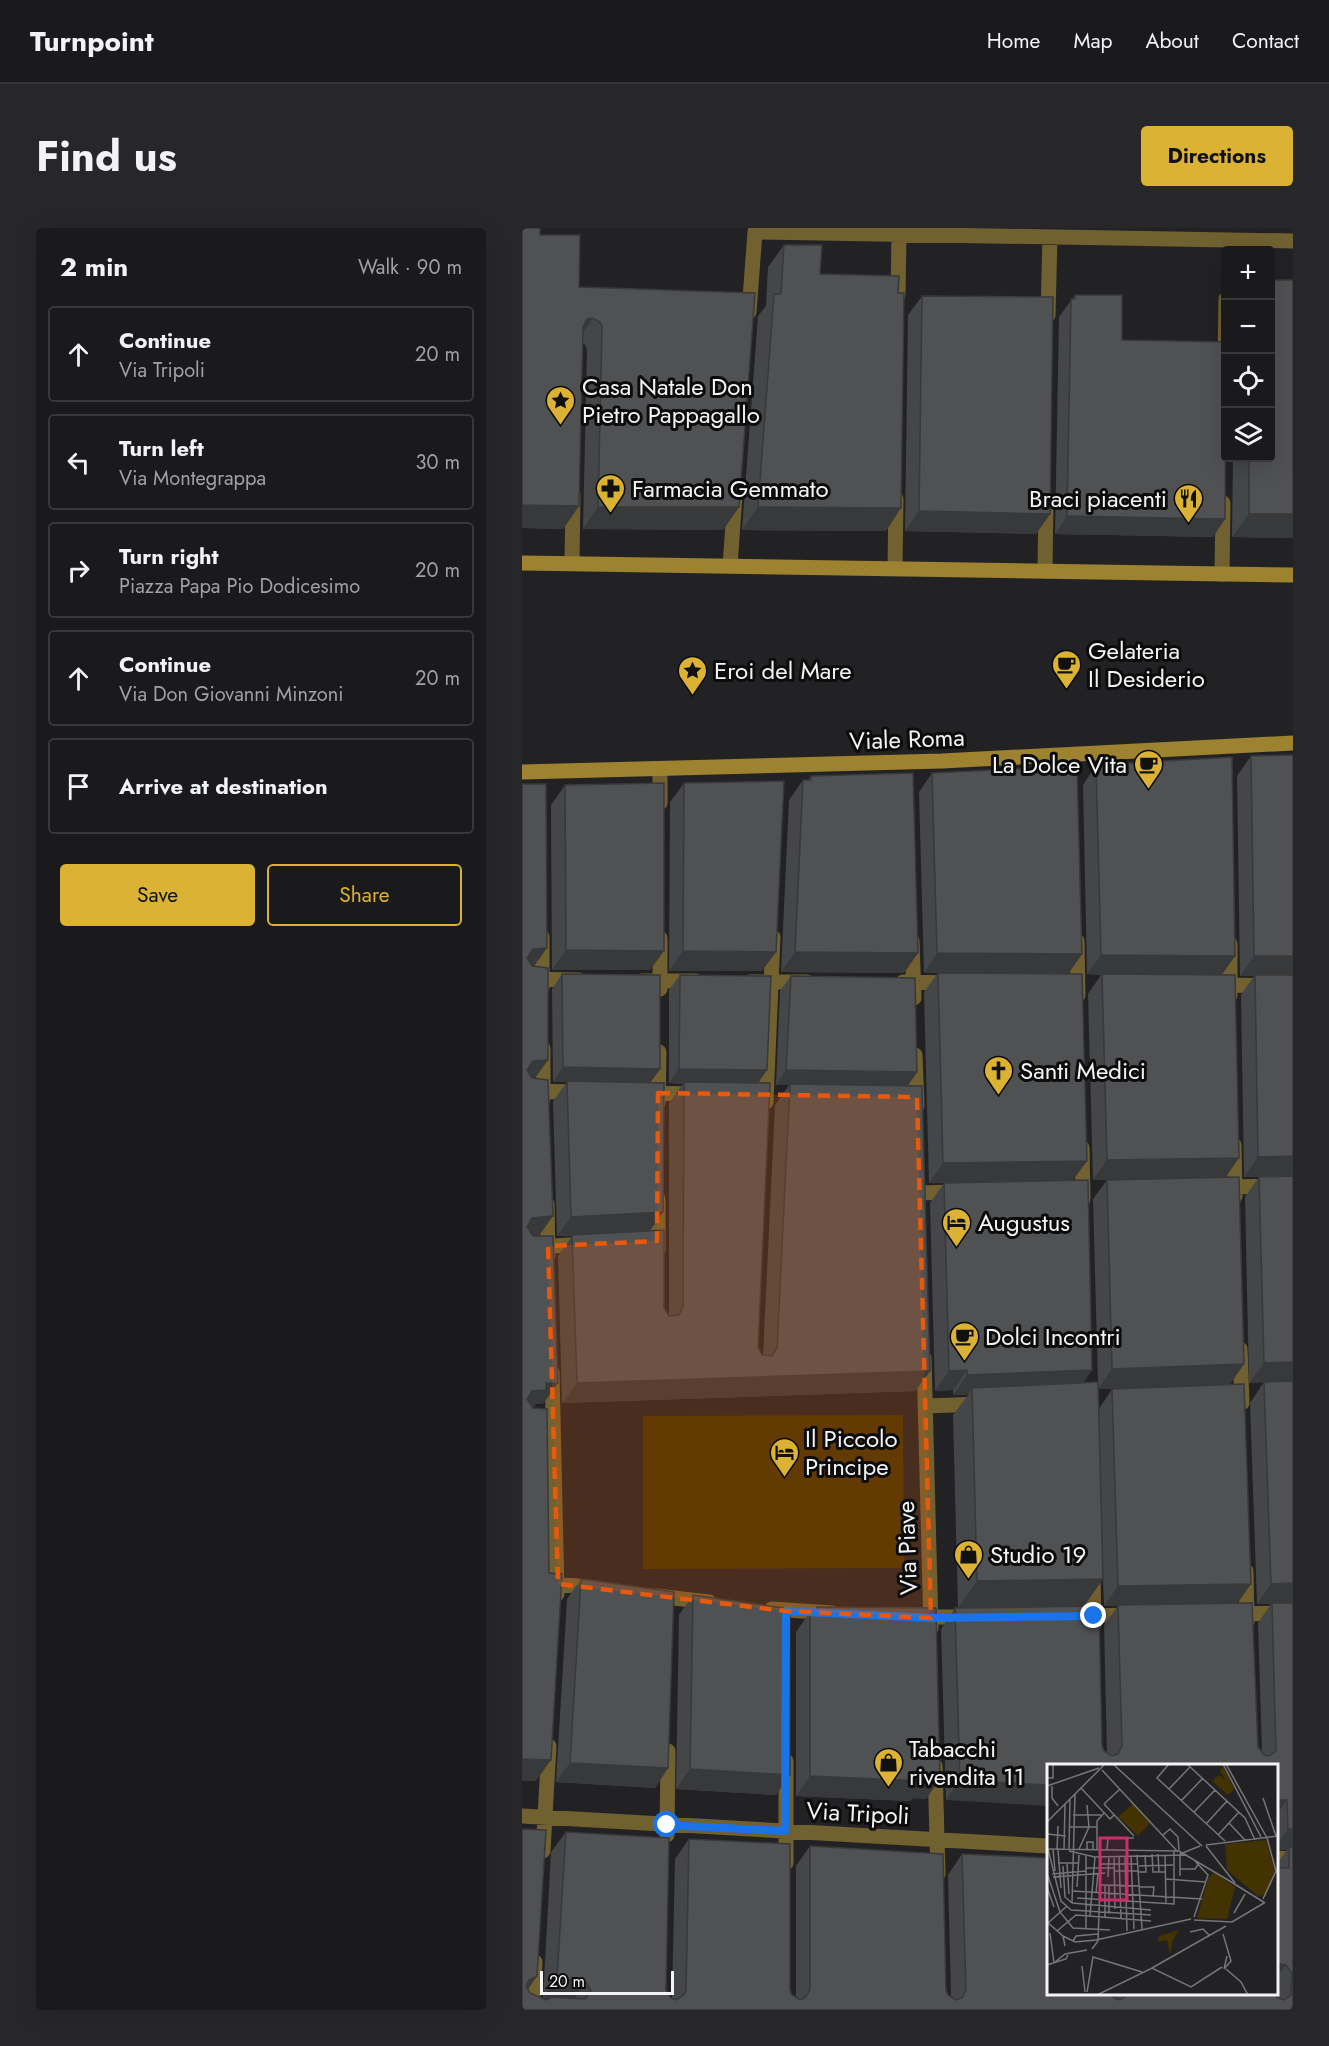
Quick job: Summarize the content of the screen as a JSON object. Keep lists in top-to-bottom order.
{
  "streets": {
    "street": ["Viale Roma", "Via Piave", "Via Tripoli"]
  },
  "places": {
    "place": ["Casa Natale Don Pietro Pappagallo", "Eroi del Mare"],
    "pharmacy": ["Farmacia Gemmato"],
    "restaurant": ["Braci piacenti"],
    "cafe": ["Gelateria Il Desiderio", "La Dolce Vita", "Dolci Incontri"],
    "church": ["Santi Medici"],
    "hotel": ["Augustus", "Il Piccolo Principe"],
    "shop": ["Studio 19", "Tabacchi rivendita 11"]
  },
  "scale_bar": "20 m",
  "page": {
    "header": "Turnpoint",
    "nav": [
      "Home",
      "Map",
      "About",
      "Contact"
    ],
    "title": "Find us",
    "buttons": [
      "Directions",
      ["Save", "Share"]
    ],
    "heading": ["2 min", "Walk · 90 m"],
    "map_buttons": ["+", "−"],
    "list": [
      ["Continue", "Via Tripoli", "20 m"],
      ["Turn left", "Via Montegrappa", "30 m"],
      ["Turn right", "Piazza Papa Pio Dodicesimo", "20 m"],
      ["Continue", "Via Don Giovanni Minzoni", "20 m"],
      "Arrive at destination"
    ],
    "scale": "20 m"
  }
}
